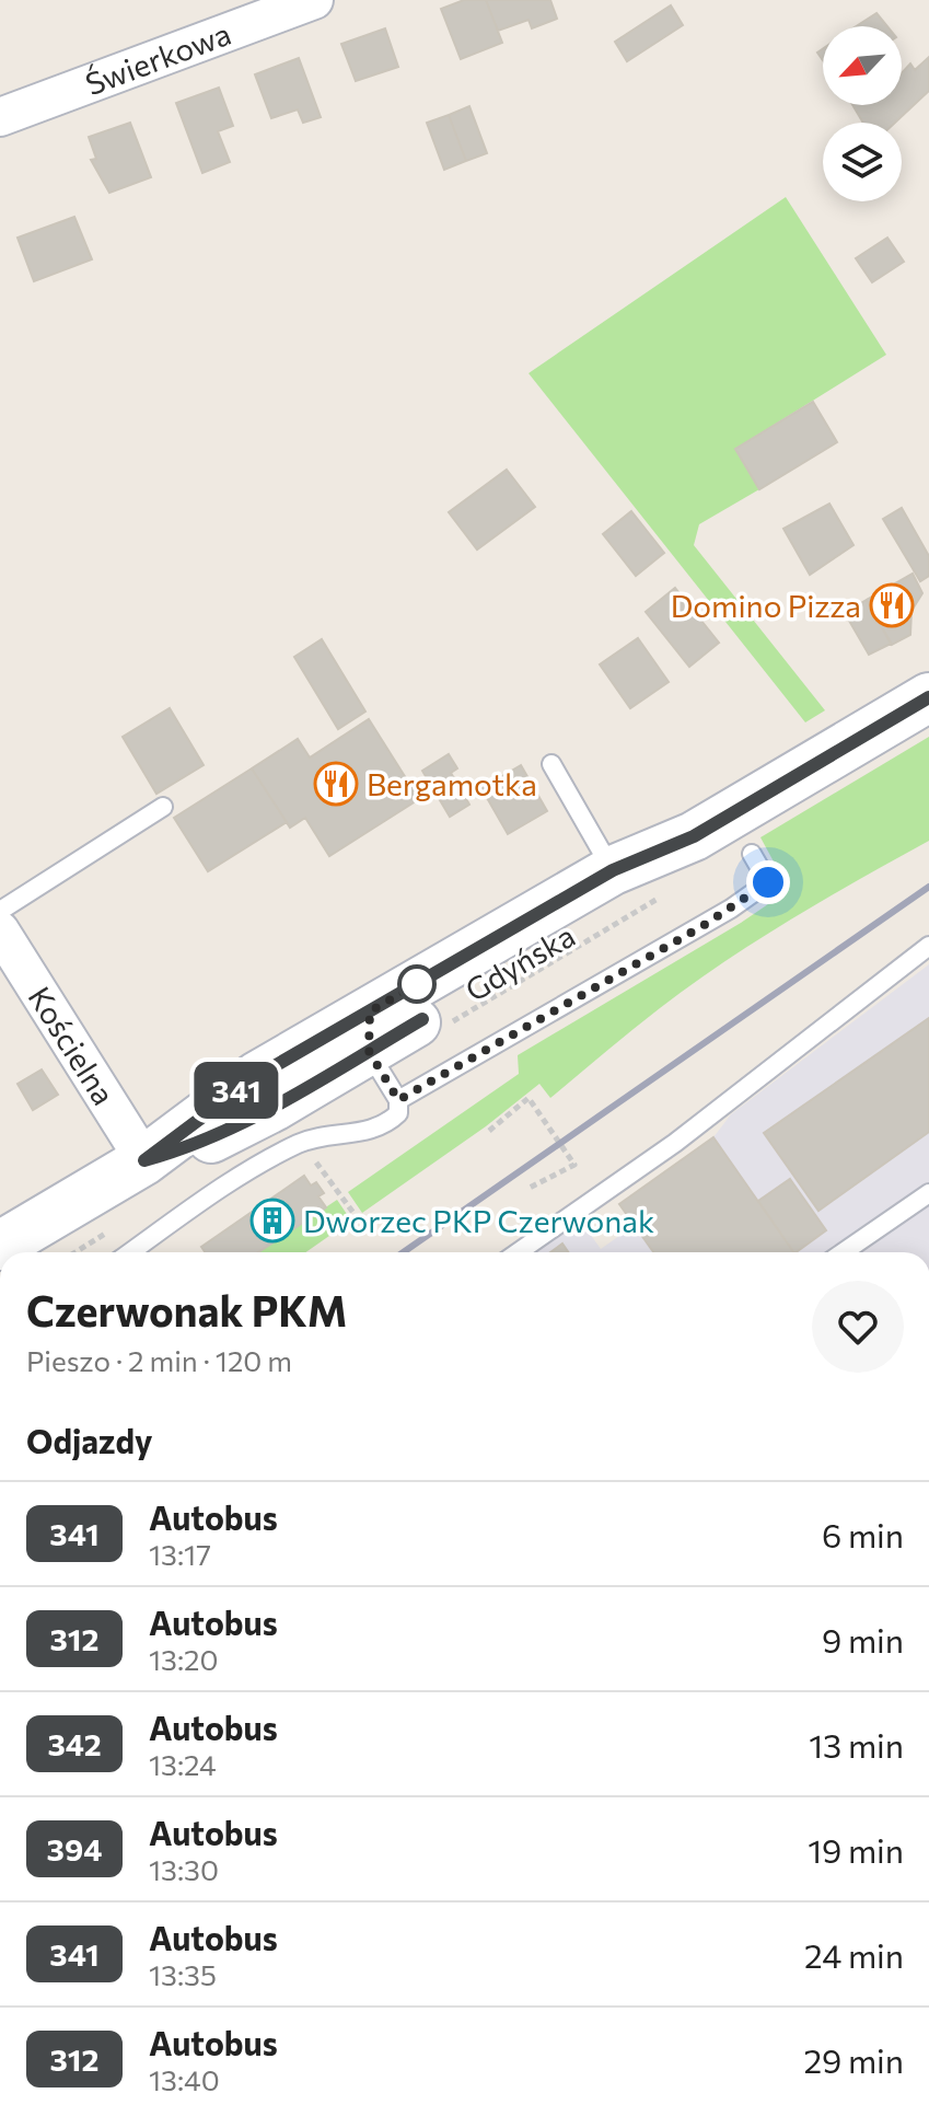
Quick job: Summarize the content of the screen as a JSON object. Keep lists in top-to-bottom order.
{
  "streets": {
    "main road": ["Gdyńska"],
    "street": ["Świerkowa", "Kościelna"]
  },
  "crossings": [
    ["Gdyńska", "Kościelna"]
  ],
  "places": {
    "restaurant": ["Domino Pizza", "Bergamotka"],
    "building": ["Dworzec PKP Czerwonak"]
  },
  "lines": ["bus line 341"],
  "north": "bottom left",
  "page": {
    "on_map": "341",
    "heading": [
      ["Czerwonak PKM", "Pieszo · 2 min · 120 m"],
      "Odjazdy"
    ],
    "list": [
      {
        "mark": "341",
        "name": "Autobus",
        "note": "13:17",
        "value": "6 min"
      },
      {
        "mark": "312",
        "name": "Autobus",
        "note": "13:20",
        "value": "9 min"
      },
      {
        "mark": "342",
        "name": "Autobus",
        "note": "13:24",
        "value": "13 min"
      },
      {
        "mark": "394",
        "name": "Autobus",
        "note": "13:30",
        "value": "19 min"
      },
      {
        "mark": "341",
        "name": "Autobus",
        "note": "13:35",
        "value": "24 min"
      },
      {
        "mark": "312",
        "name": "Autobus",
        "note": "13:40",
        "value": "29 min"
      }
    ]
  }
}
